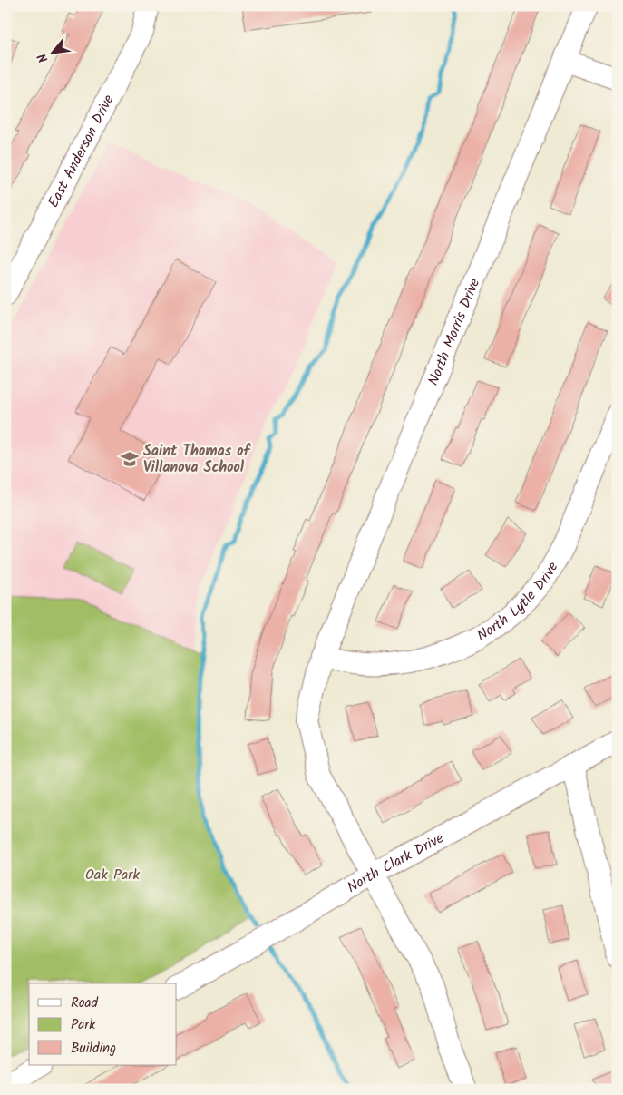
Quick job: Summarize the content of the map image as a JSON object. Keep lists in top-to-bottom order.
{
  "streets": {
    "street": [
      "East Anderson Drive",
      "North Morris Drive",
      "North Lytle Drive",
      "North Clark Drive"
    ]
  },
  "crossings": [
    ["North Morris Drive", "North Lytle Drive"],
    ["North Morris Drive", "North Clark Drive"]
  ],
  "parks": ["Oak Park"],
  "places": {
    "school or university": ["Saint Thomas of Villanova School"]
  },
  "legend": ["Road", "Park", "Building"],
  "north": "bottom left"
}
